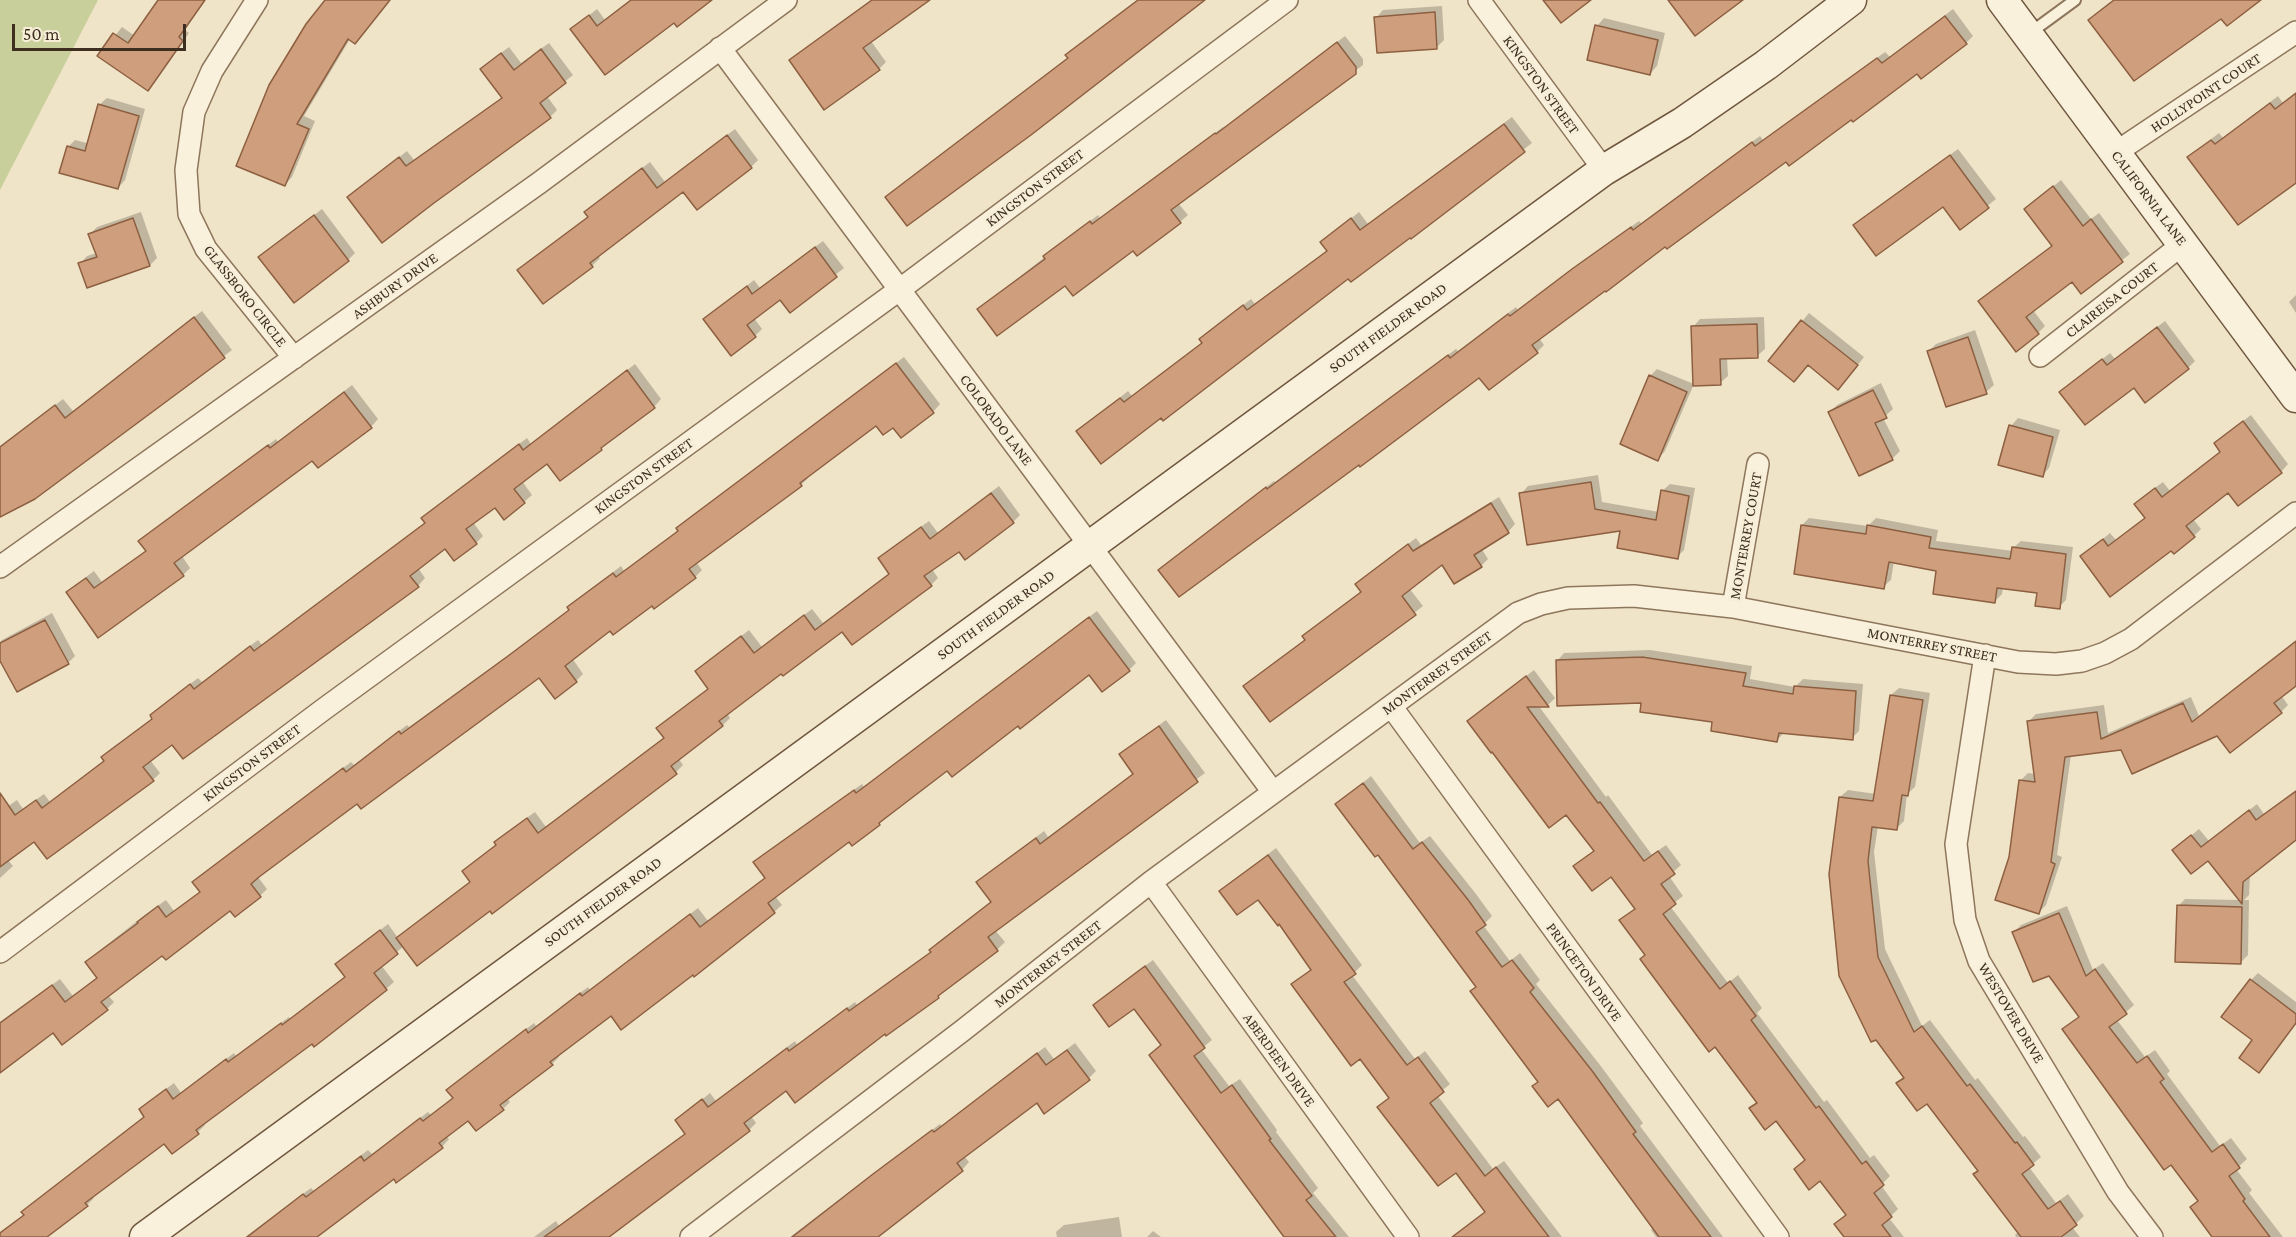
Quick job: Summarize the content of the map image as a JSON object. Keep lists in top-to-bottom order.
{
  "streets": {
    "street": [
      "KINGSTON STREET",
      "HOLLYPOINT COURT",
      "CALIFORNIA LANE",
      "ASHBURY DRIVE",
      "GLASSBORO CIRCLE",
      "CLAIREISA COURT",
      "SOUTH FIELDER ROAD",
      "COLORADO LANE",
      "MONTERREY COURT",
      "MONTERREY STREET",
      "PRINCETON DRIVE",
      "WESTOVER DRIVE",
      "ABERDEEN DRIVE"
    ]
  },
  "crossings": [
    ["KINGSTON STREET", "SOUTH FIELDER ROAD"],
    ["KINGSTON STREET", "COLORADO LANE"],
    ["HOLLYPOINT COURT", "CALIFORNIA LANE"],
    ["CALIFORNIA LANE", "CLAIREISA COURT"],
    ["ASHBURY DRIVE", "GLASSBORO CIRCLE"],
    ["ASHBURY DRIVE", "COLORADO LANE"],
    ["SOUTH FIELDER ROAD", "COLORADO LANE"],
    ["COLORADO LANE", "MONTERREY STREET"],
    ["MONTERREY COURT", "MONTERREY STREET"],
    ["MONTERREY STREET", "PRINCETON DRIVE"],
    ["MONTERREY STREET", "WESTOVER DRIVE"],
    ["MONTERREY STREET", "ABERDEEN DRIVE"]
  ],
  "scale_bar": "50 m"
}
